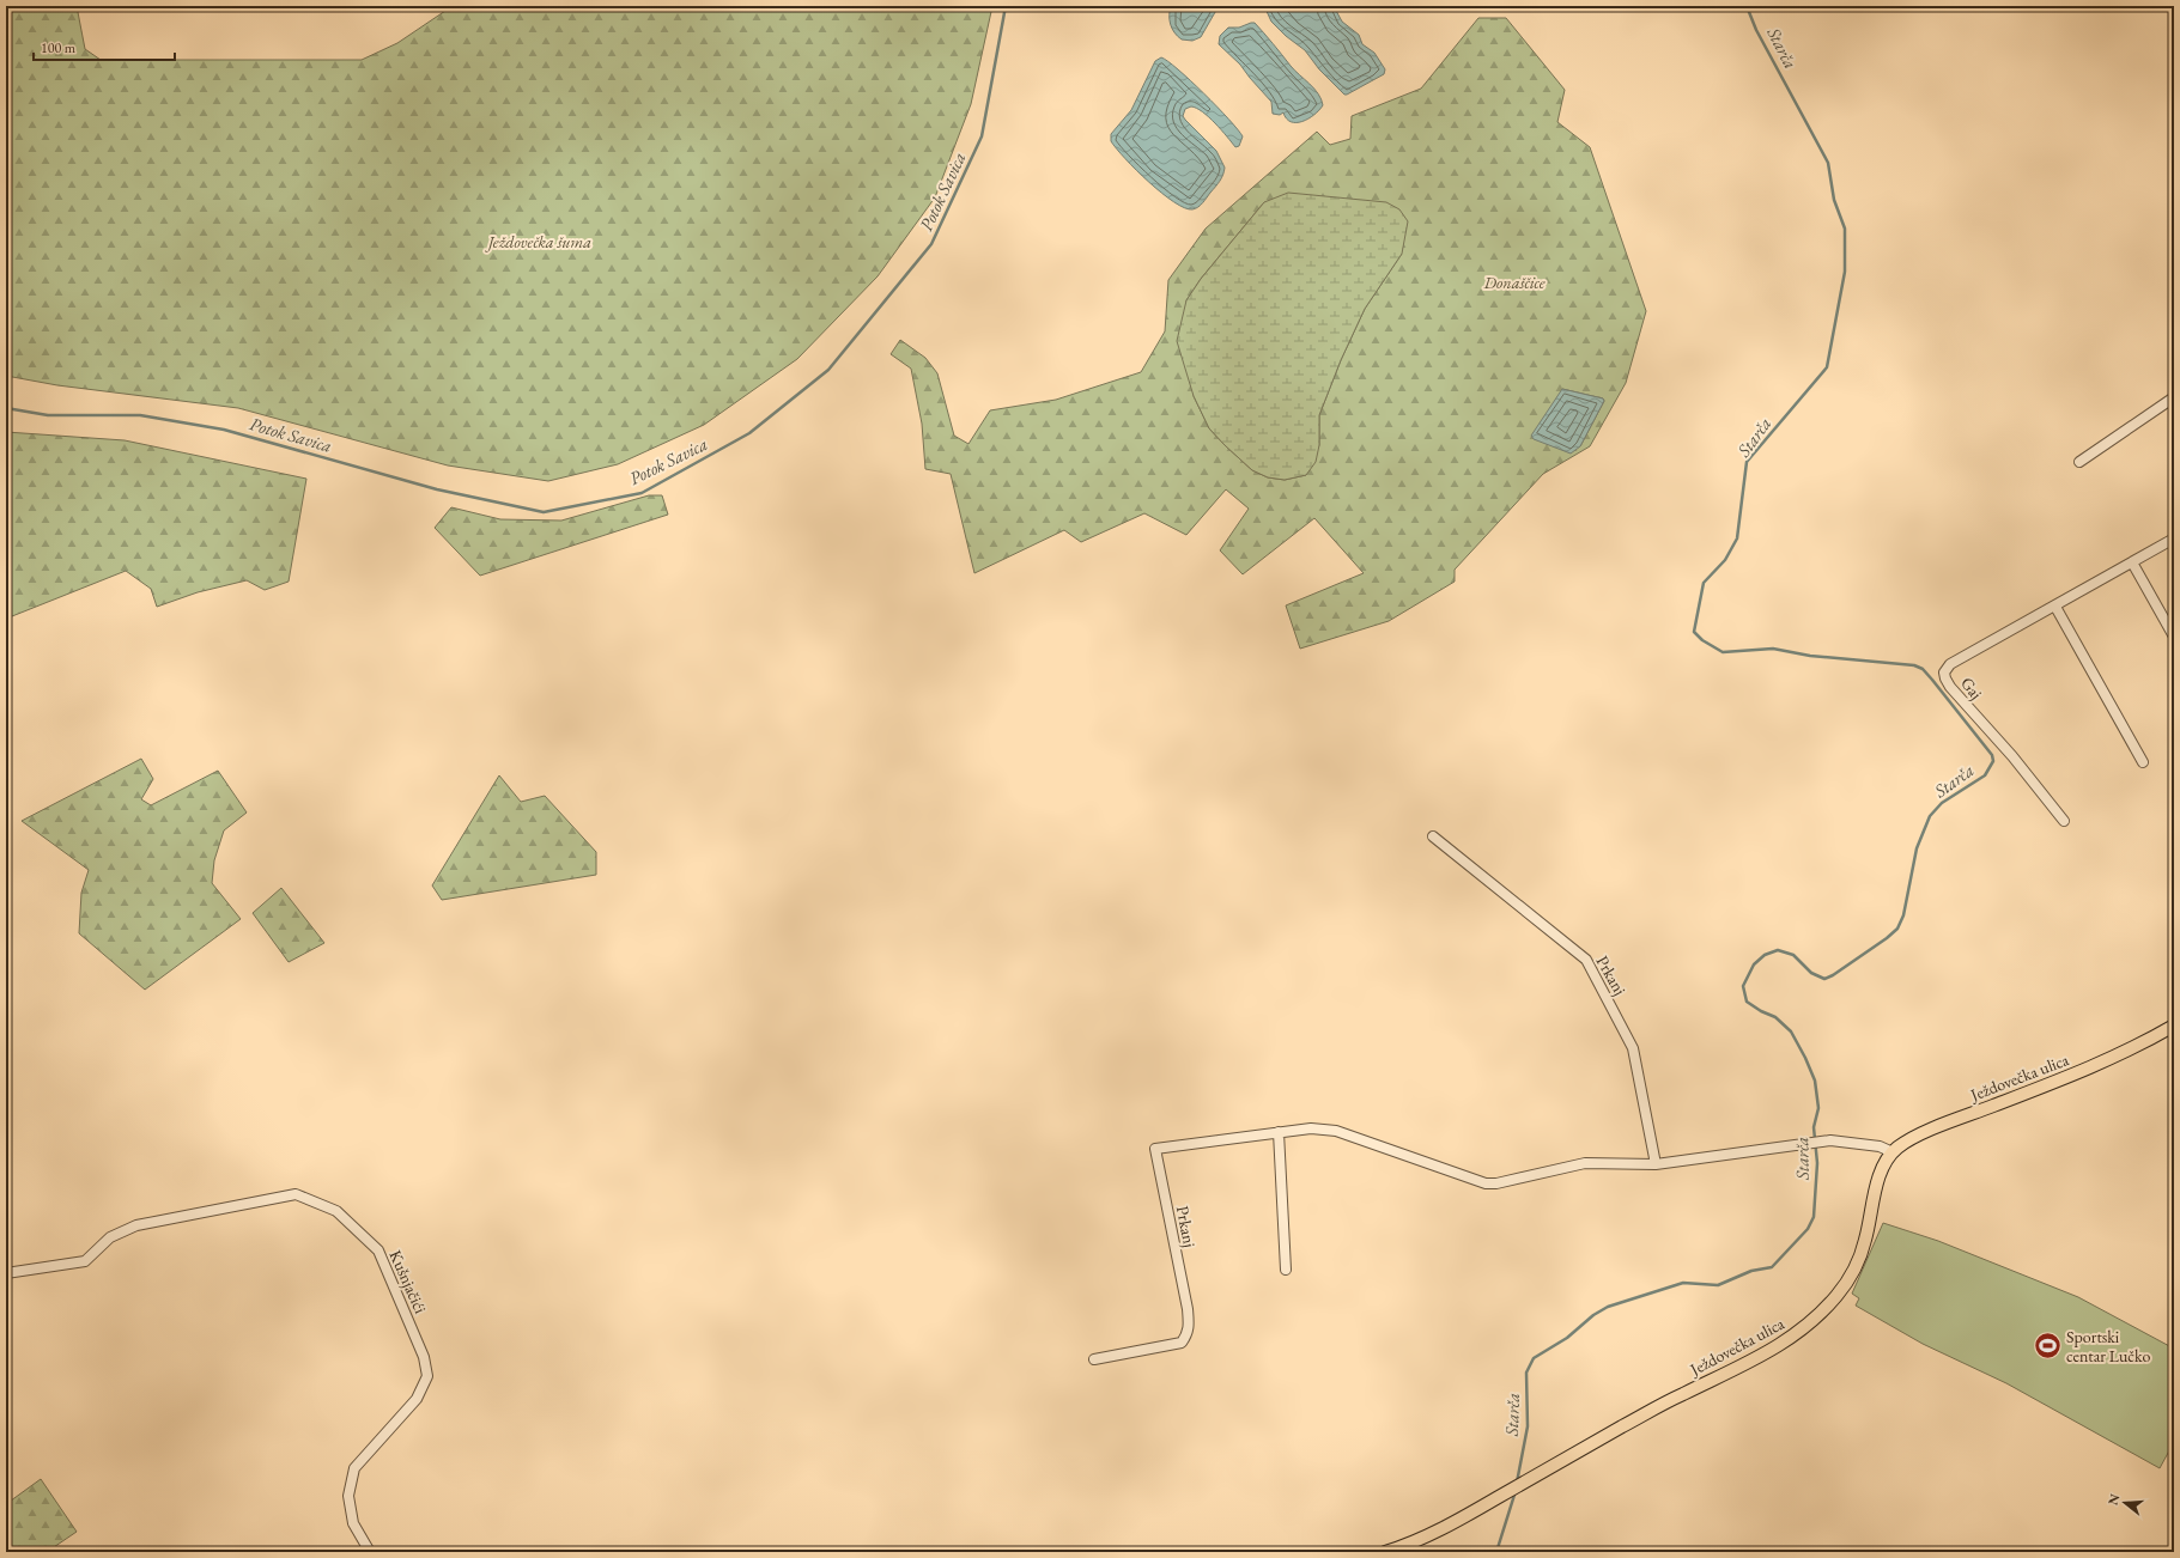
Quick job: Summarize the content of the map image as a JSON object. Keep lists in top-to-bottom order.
{
  "streets": {
    "main road": ["Ježdovečka ulica"],
    "street": ["Gaj", "Prkanj", "Kušnjačići"]
  },
  "crossings": [
    ["Prkanj", "Ježdovečka ulica"]
  ],
  "water": ["Starča", "Potok Savica"],
  "parks": ["Ježdovečka šuma", "Donaščice"],
  "places": {
    "sports": ["Sportski centar Lučko"]
  },
  "scale_bar": "100 m",
  "north": "left"
}
